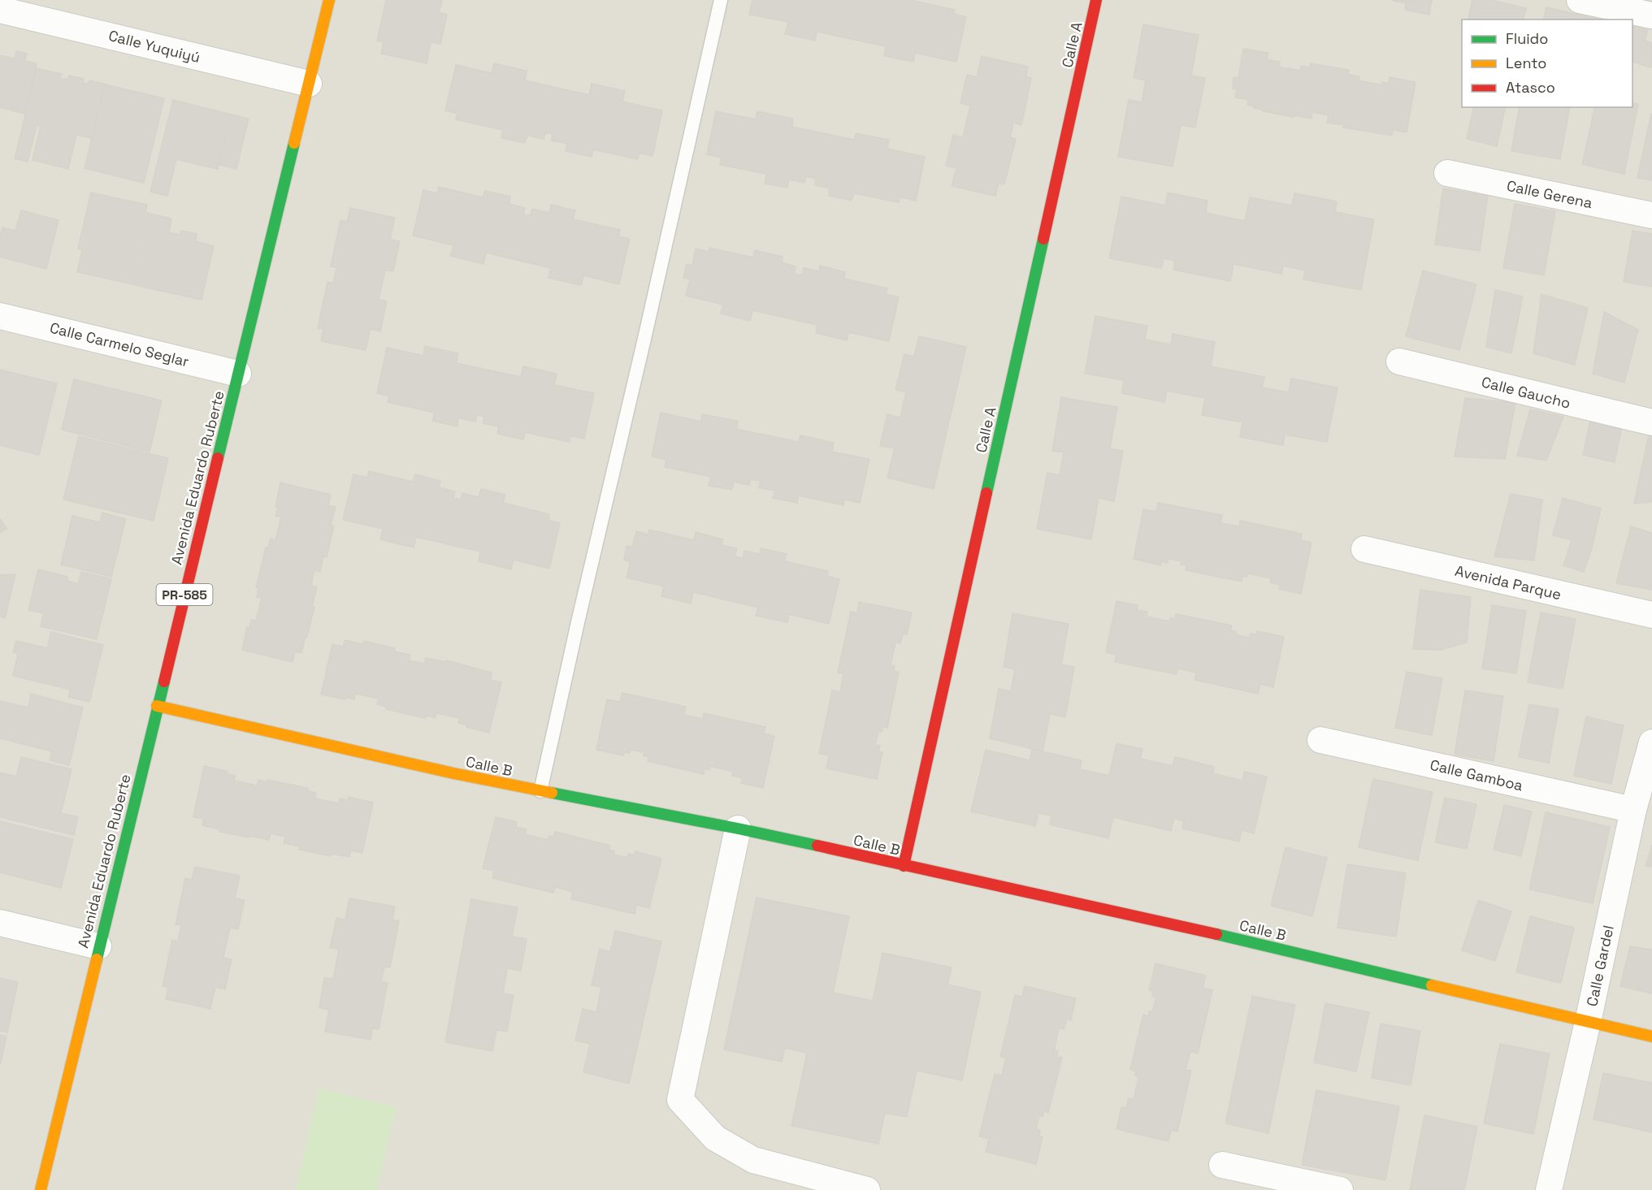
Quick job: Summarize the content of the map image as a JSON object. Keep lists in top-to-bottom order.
{
  "streets": {
    "street": [
      "Calle A",
      "Calle Yuquiyú",
      "Calle Gerena",
      "Calle Carmelo Seglar",
      "Calle Gaucho",
      "Avenida Eduardo Ruberte",
      "Avenida Parque",
      "PR-585",
      "Calle B",
      "Calle Gamboa",
      "Calle Gardel"
    ]
  },
  "crossings": [
    ["Calle A", "Calle B"],
    ["Calle Yuquiyú", "Avenida Eduardo Ruberte"],
    ["Calle Carmelo Seglar", "Avenida Eduardo Ruberte"],
    ["Avenida Eduardo Ruberte", "Calle B"],
    ["Calle B", "Calle Gardel"],
    ["Calle Gamboa", "Calle Gardel"]
  ],
  "legend": ["Fluido", "Lento", "Atasco"]
}
